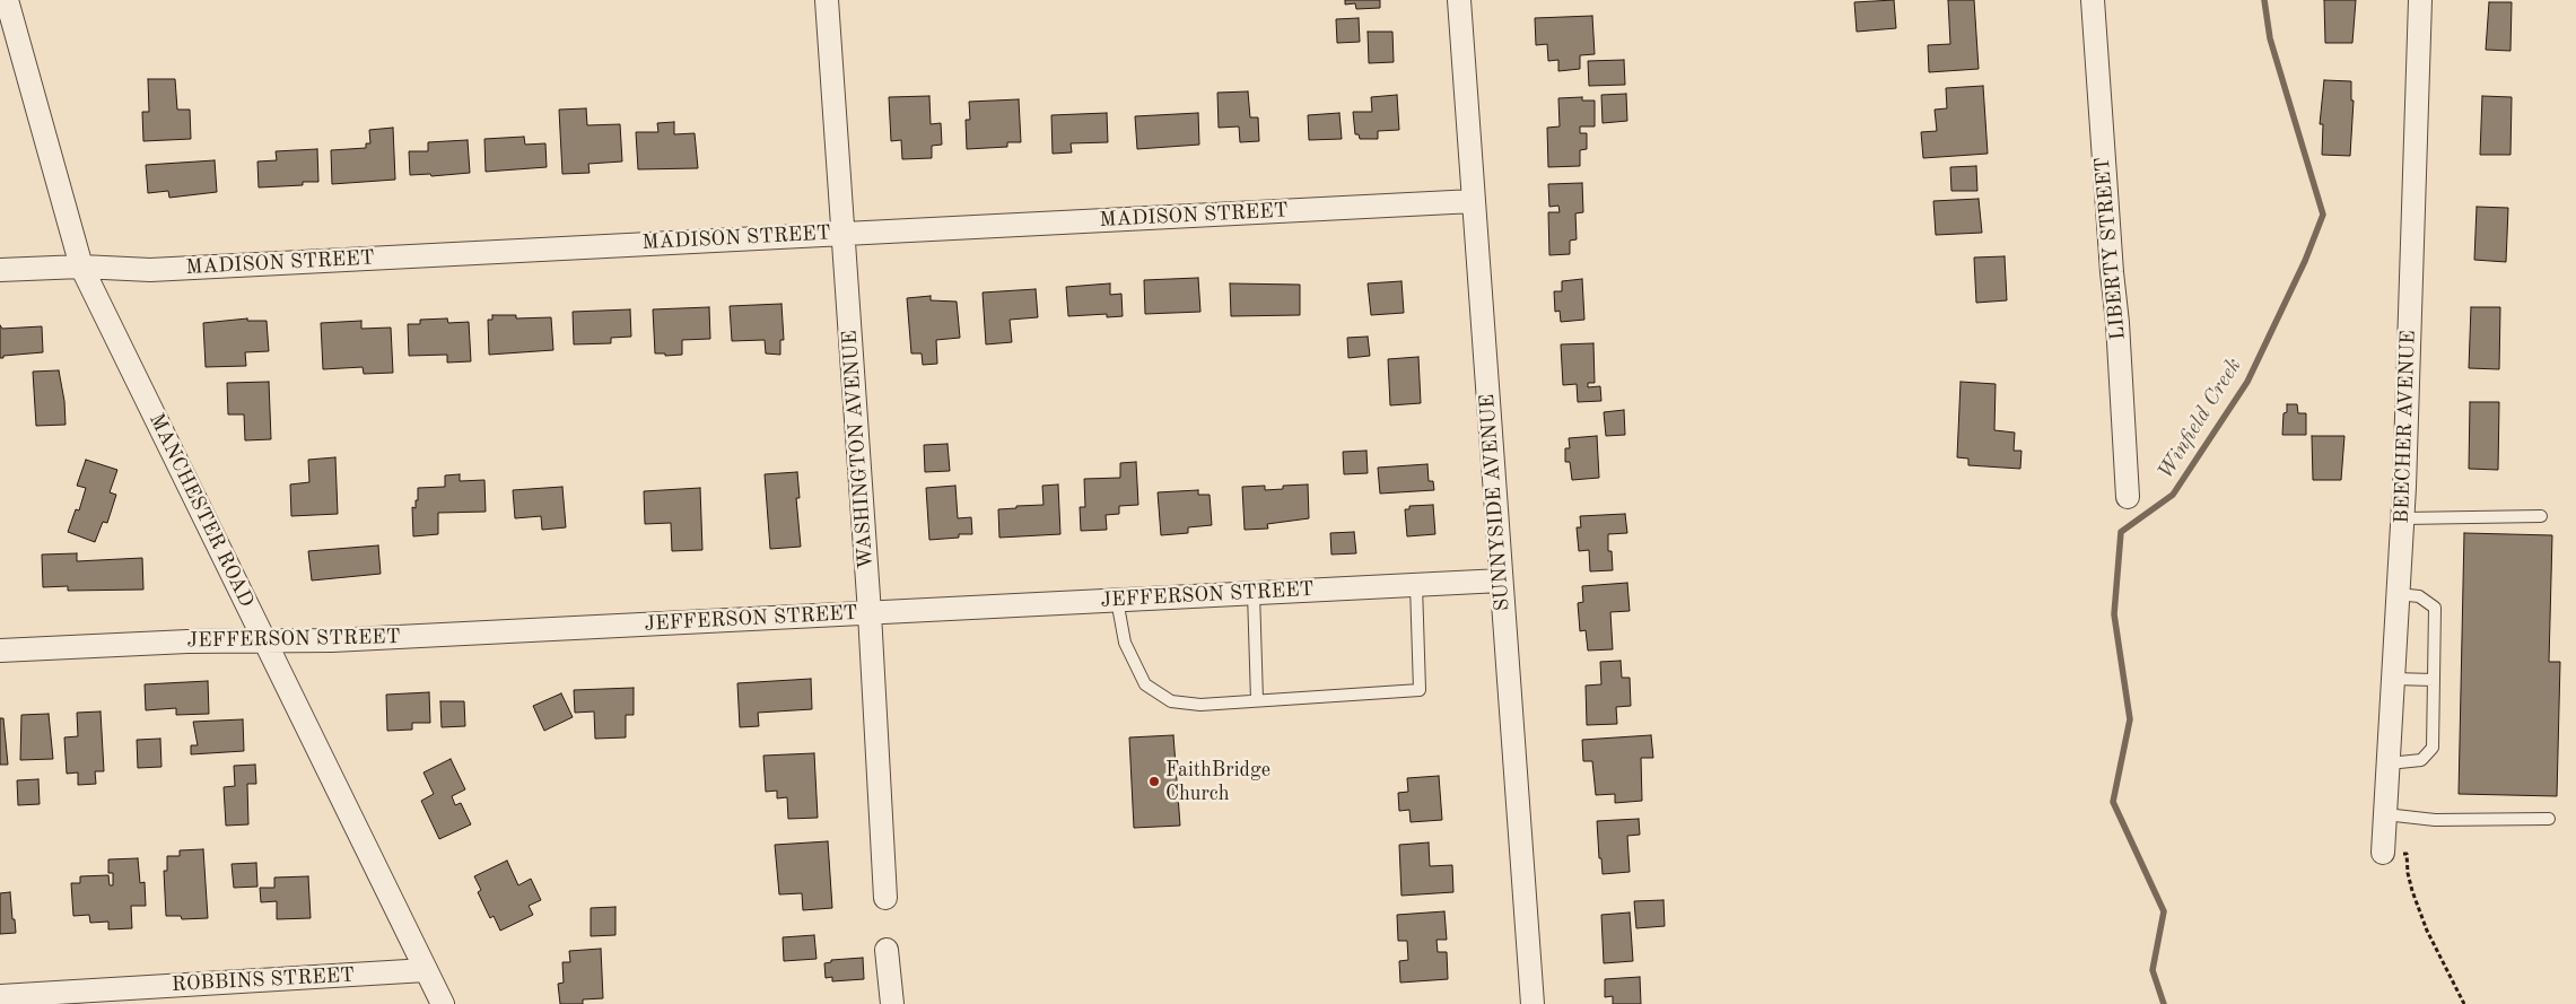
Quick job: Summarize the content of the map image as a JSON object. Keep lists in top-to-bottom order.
{
  "streets": {
    "street": [
      "MADISON STREET",
      "LIBERTY STREET",
      "BEECHER AVENUE",
      "WASHINGTON AVENUE",
      "SUNNYSIDE AVENUE",
      "MANCHESTER ROAD",
      "JEFFERSON STREET",
      "ROBBINS STREET"
    ]
  },
  "crossings": [
    ["MADISON STREET", "WASHINGTON AVENUE"],
    ["MADISON STREET", "SUNNYSIDE AVENUE"],
    ["MADISON STREET", "MANCHESTER ROAD"],
    ["WASHINGTON AVENUE", "JEFFERSON STREET"],
    ["SUNNYSIDE AVENUE", "JEFFERSON STREET"],
    ["MANCHESTER ROAD", "JEFFERSON STREET"],
    ["MANCHESTER ROAD", "ROBBINS STREET"]
  ],
  "water": ["Winfield Creek"],
  "places": ["FaithBridge Church"]
}
